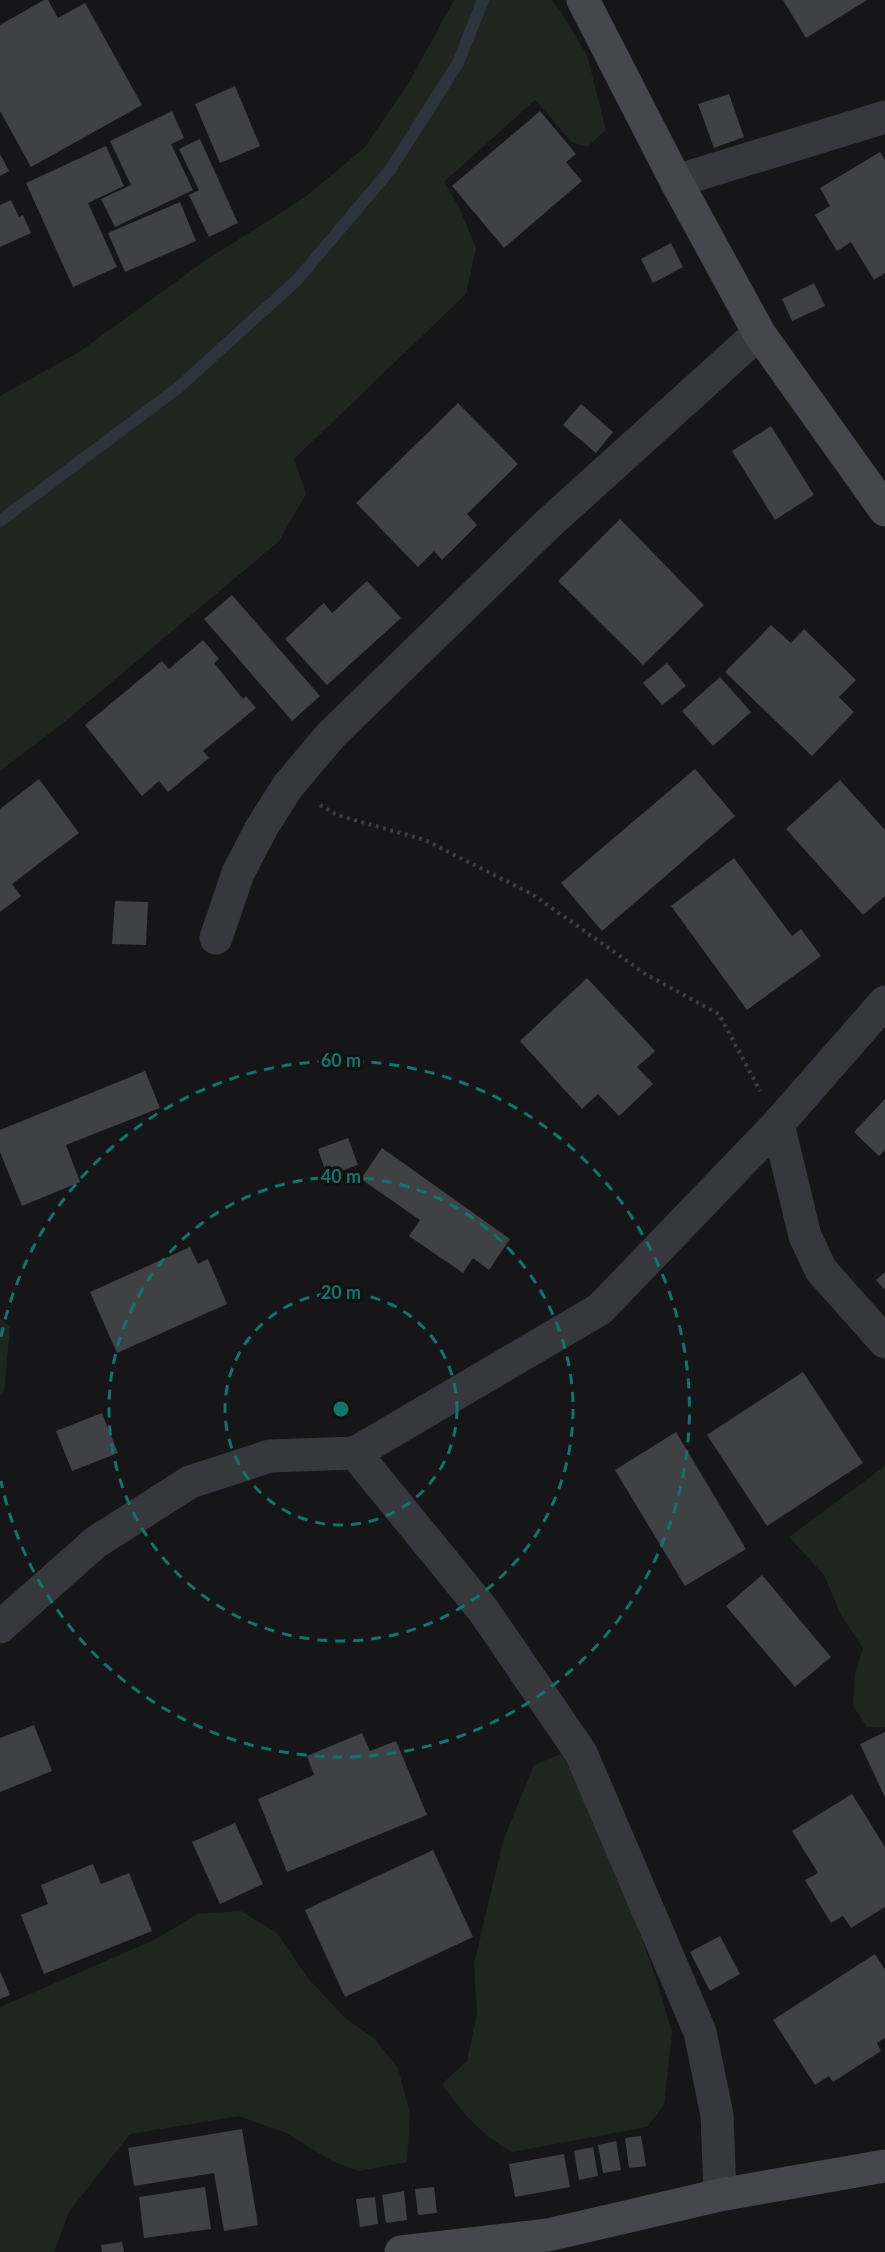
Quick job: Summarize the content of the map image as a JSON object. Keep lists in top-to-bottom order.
{
  "rings": ["60 m", "40 m", "20 m"]
}
